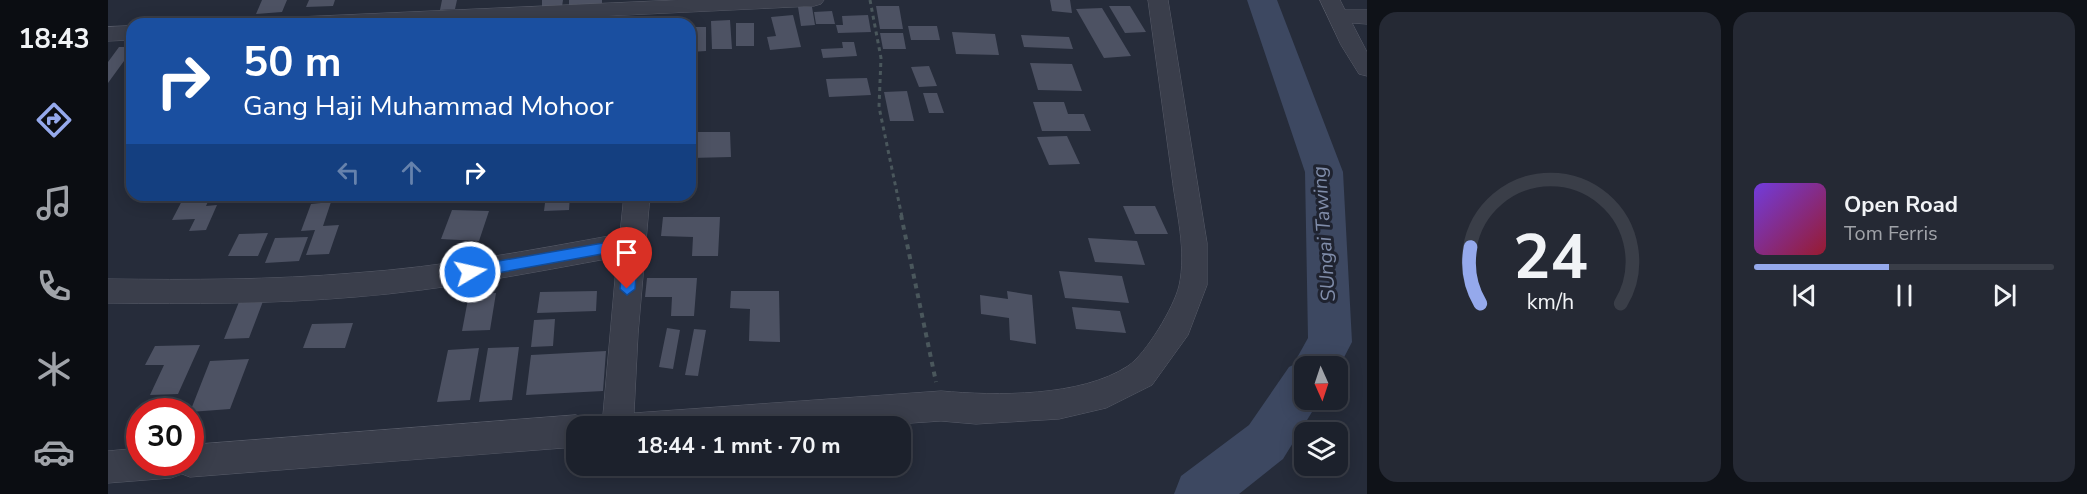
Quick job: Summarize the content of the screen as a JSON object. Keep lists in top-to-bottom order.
{
  "water": ["SUngai Tawing"],
  "north": "bottom",
  "page": {
    "tabs": "18:43",
    "turn": ["50 m", "Gang Haji Muhammad Mohoor"],
    "song": ["Open Road", "Tom Ferris"],
    "limit": "30",
    "trip": "18:44 · 1 mnt · 70 m",
    "gauge": ["24", "km/h"]
  }
}
